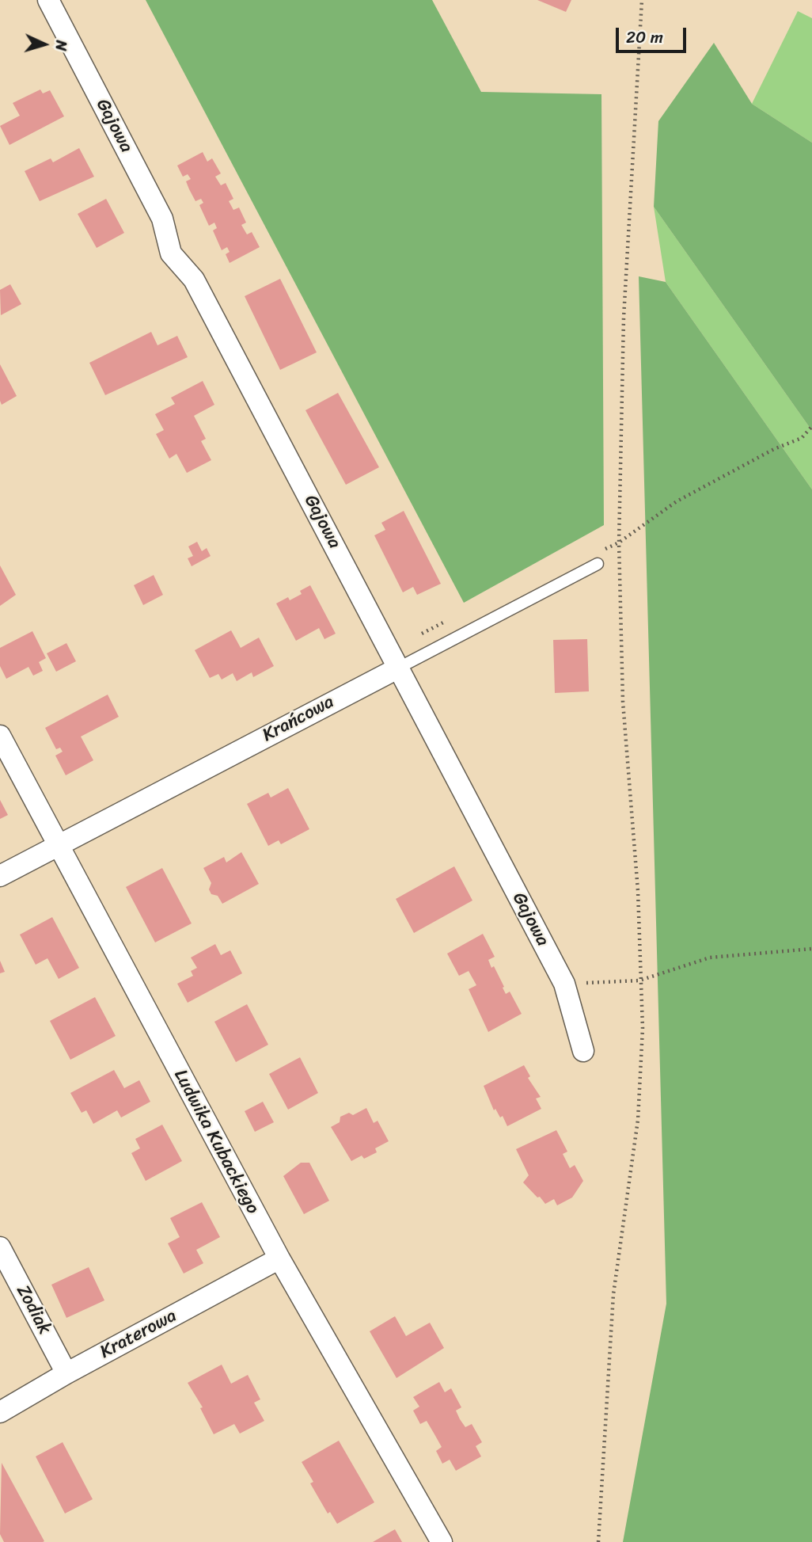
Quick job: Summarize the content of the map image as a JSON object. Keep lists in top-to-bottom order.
{
  "streets": {
    "street": [
      "Gajowa",
      "Krańcowa",
      "Ludwika Kubackiego",
      "Zodiak",
      "Kraterowa"
    ]
  },
  "crossings": [
    ["Gajowa", "Krańcowa"],
    ["Krańcowa", "Ludwika Kubackiego"],
    ["Ludwika Kubackiego", "Kraterowa"],
    ["Zodiak", "Kraterowa"]
  ],
  "scale_bar": "20 m",
  "north": "right"
}
